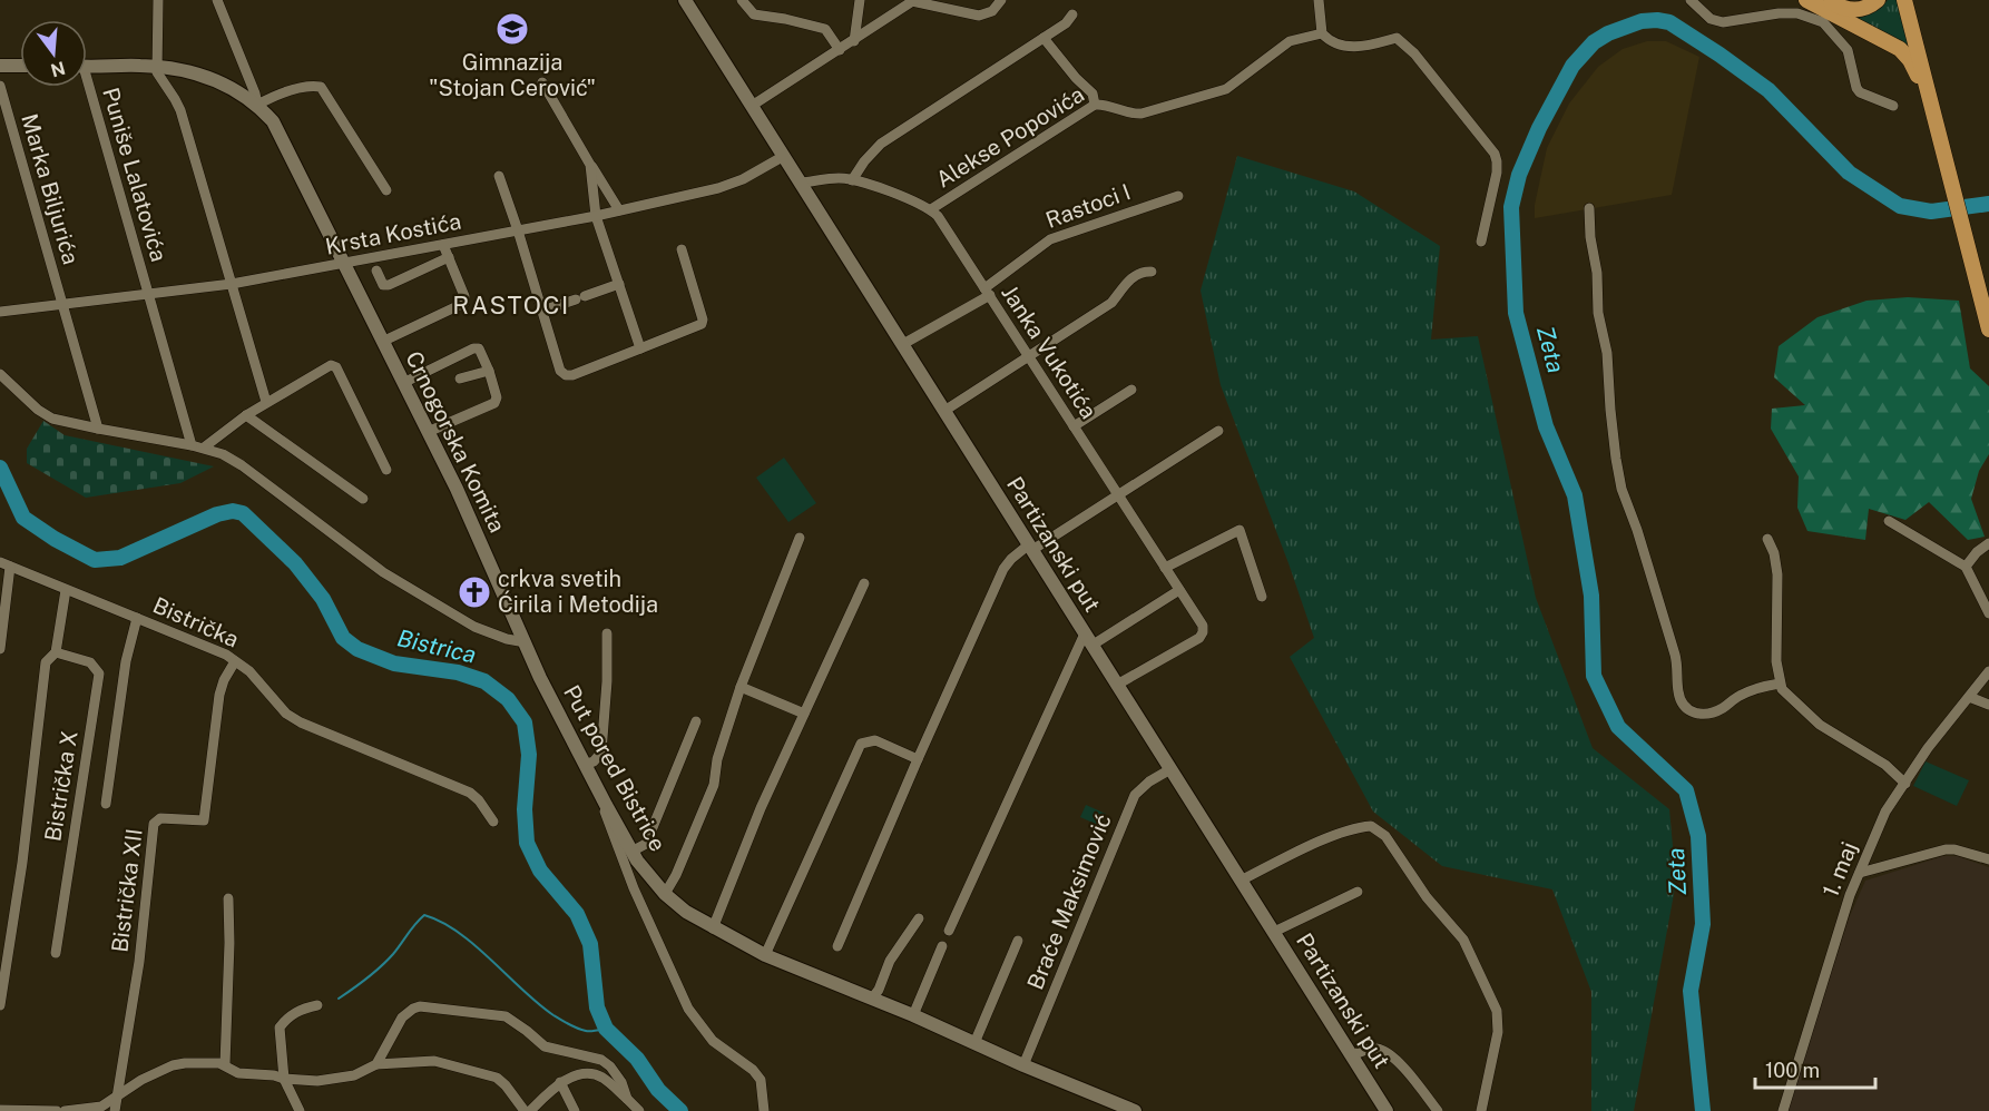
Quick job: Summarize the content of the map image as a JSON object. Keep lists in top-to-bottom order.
{
  "streets": {
    "street": [
      "Alekse Popovića",
      "Puniše Lalatovića",
      "Marka Biljurića",
      "Rastoci I",
      "Krsta Kostića",
      "Janka Vukotića",
      "Crnogorska Komita",
      "Partizanski put",
      "Bistrička",
      "Put pored Bistrice",
      "Bistrička X",
      "1. maj",
      "Bistrička XII",
      "Braće Maksimović"
    ]
  },
  "crossings": [
    ["Alekse Popovića", "Janka Vukotića"],
    ["Puniše Lalatovića", "Krsta Kostića"],
    ["Marka Biljurića", "Krsta Kostića"],
    ["Rastoci I", "Janka Vukotića"],
    ["Rastoci I", "Partizanski put"],
    ["Krsta Kostića", "Crnogorska Komita"],
    ["Krsta Kostića", "Partizanski put"],
    ["Janka Vukotića", "Partizanski put"],
    ["Crnogorska Komita", "Put pored Bistrice"],
    ["Partizanski put", "Braće Maksimović"],
    ["Bistrička", "Bistrička X"],
    ["Bistrička", "Bistrička XII"],
    ["Put pored Bistrice", "Braće Maksimović"]
  ],
  "districts": ["RASTOCI"],
  "water": ["Zeta", "Bistrica"],
  "places": {
    "school or university": ["Gimnazija \"Stojan Cerović\""],
    "church": ["crkva svetih Ćirila i Metodija"]
  },
  "scale_bar": "100 m",
  "north": "bottom"
}
